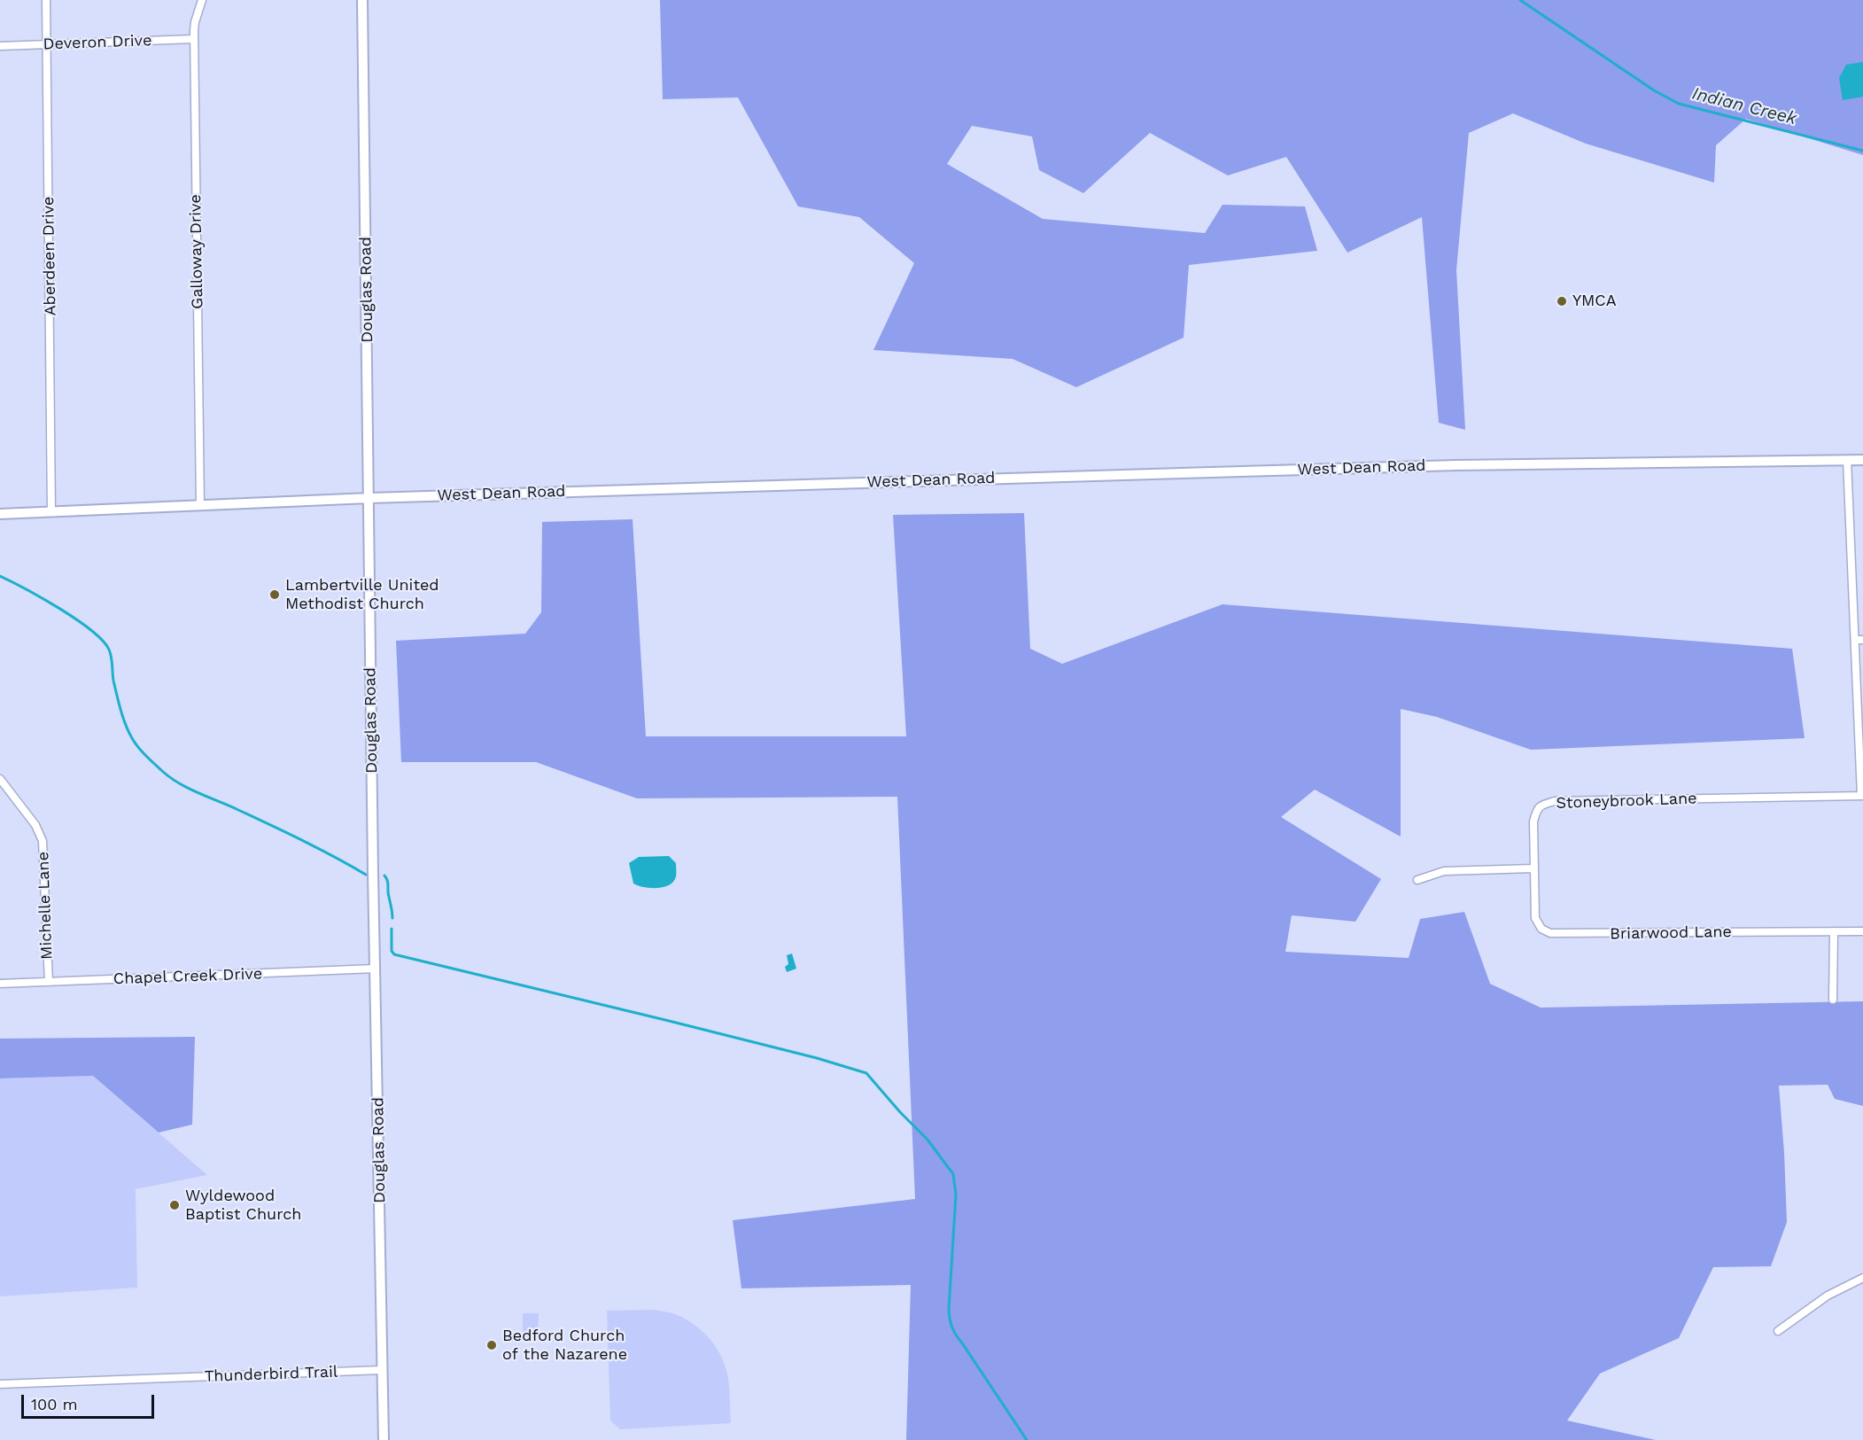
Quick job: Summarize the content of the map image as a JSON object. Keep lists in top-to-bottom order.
{
  "streets": {
    "street": [
      "Deveron Drive",
      "Galloway Drive",
      "Aberdeen Drive",
      "Douglas Road",
      "West Dean Road",
      "Stoneybrook Lane",
      "Michelle Lane",
      "Briarwood Lane",
      "Chapel Creek Drive",
      "Thunderbird Trail"
    ]
  },
  "crossings": [
    ["Deveron Drive", "Galloway Drive"],
    ["Deveron Drive", "Aberdeen Drive"],
    ["Galloway Drive", "West Dean Road"],
    ["Aberdeen Drive", "West Dean Road"],
    ["Douglas Road", "West Dean Road"],
    ["Douglas Road", "Chapel Creek Drive"],
    ["Douglas Road", "Thunderbird Trail"],
    ["Stoneybrook Lane", "Briarwood Lane"],
    ["Michelle Lane", "Chapel Creek Drive"]
  ],
  "water": ["Indian Creek"],
  "places": [
    "YMCA",
    "Lambertville United Methodist Church",
    "Wyldewood Baptist Church",
    "Bedford Church of the Nazarene"
  ],
  "scale_bar": "100 m"
}
